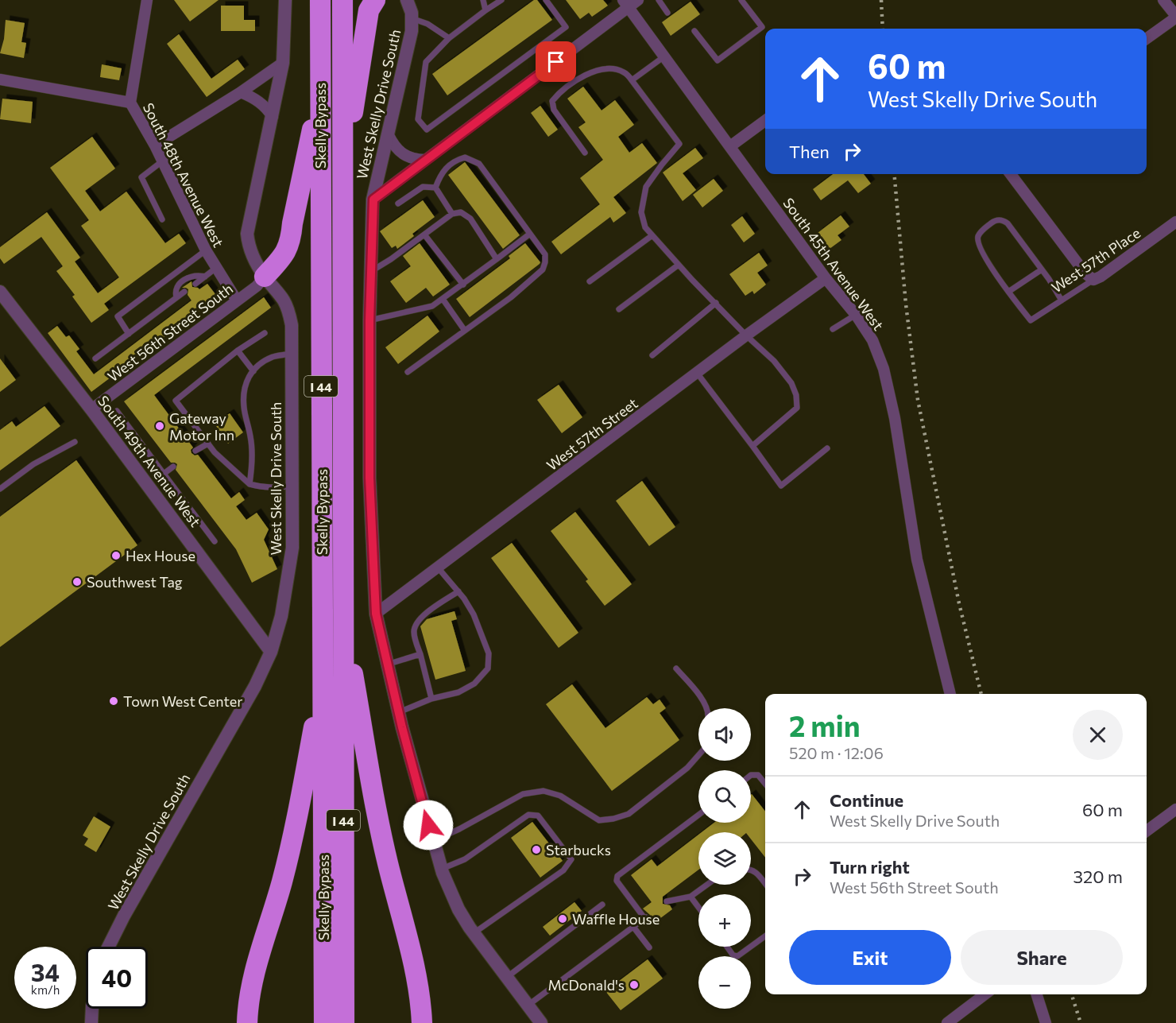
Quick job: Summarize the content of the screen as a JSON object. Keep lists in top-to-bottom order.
{
  "streets": {
    "highway": ["Skelly Bypass", "I 44"],
    "street": [
      "West Skelly Drive South",
      "South 48th Avenue West",
      "West 57th Place",
      "South 45th Avenue West",
      "West 56th Street South",
      "West 57th Street",
      "South 49th Avenue West"
    ]
  },
  "crossings": [
    ["West Skelly Drive South", "West 56th Street South"],
    ["West Skelly Drive South", "West 57th Street"],
    ["West Skelly Drive South", "South 49th Avenue West"],
    ["South 48th Avenue West", "West 56th Street South"],
    ["South 45th Avenue West", "West 57th Street"],
    ["West 56th Street South", "South 49th Avenue West"]
  ],
  "places": [
    "Gateway Motor Inn",
    "Hex House",
    "Southwest Tag",
    "Town West Center",
    "Starbucks",
    "Waffle House",
    "McDonald's"
  ],
  "page": {
    "turn": ["60 m", "West Skelly Drive South"],
    "then": "Then",
    "heading": ["2 min", "520 m · 12:06"],
    "map_buttons": ["+", "−"],
    "list": [
      {
        "name": "Continue",
        "note": "West Skelly Drive South",
        "value": "60 m"
      },
      {
        "name": "Turn right",
        "note": "West 56th Street South",
        "value": "320 m"
      }
    ],
    "buttons": ["Exit", "Share"],
    "speed": "34 km/h",
    "limit": "40"
  }
}
